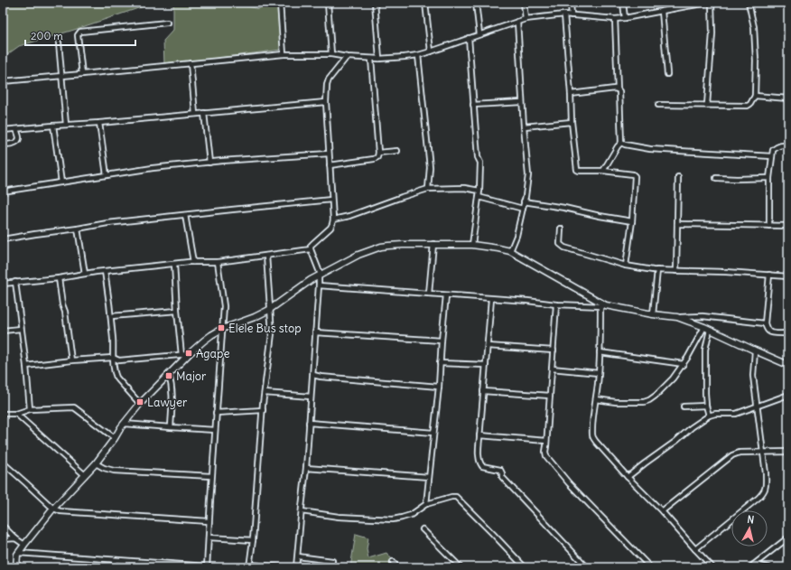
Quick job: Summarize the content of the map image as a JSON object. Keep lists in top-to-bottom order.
{
  "places": {
    "transit": [
      "Elele Bus stop",
      "Agape",
      "Major",
      "Lawyer"
    ]
  },
  "scale_bar": "200 m",
  "north": "top"
}
